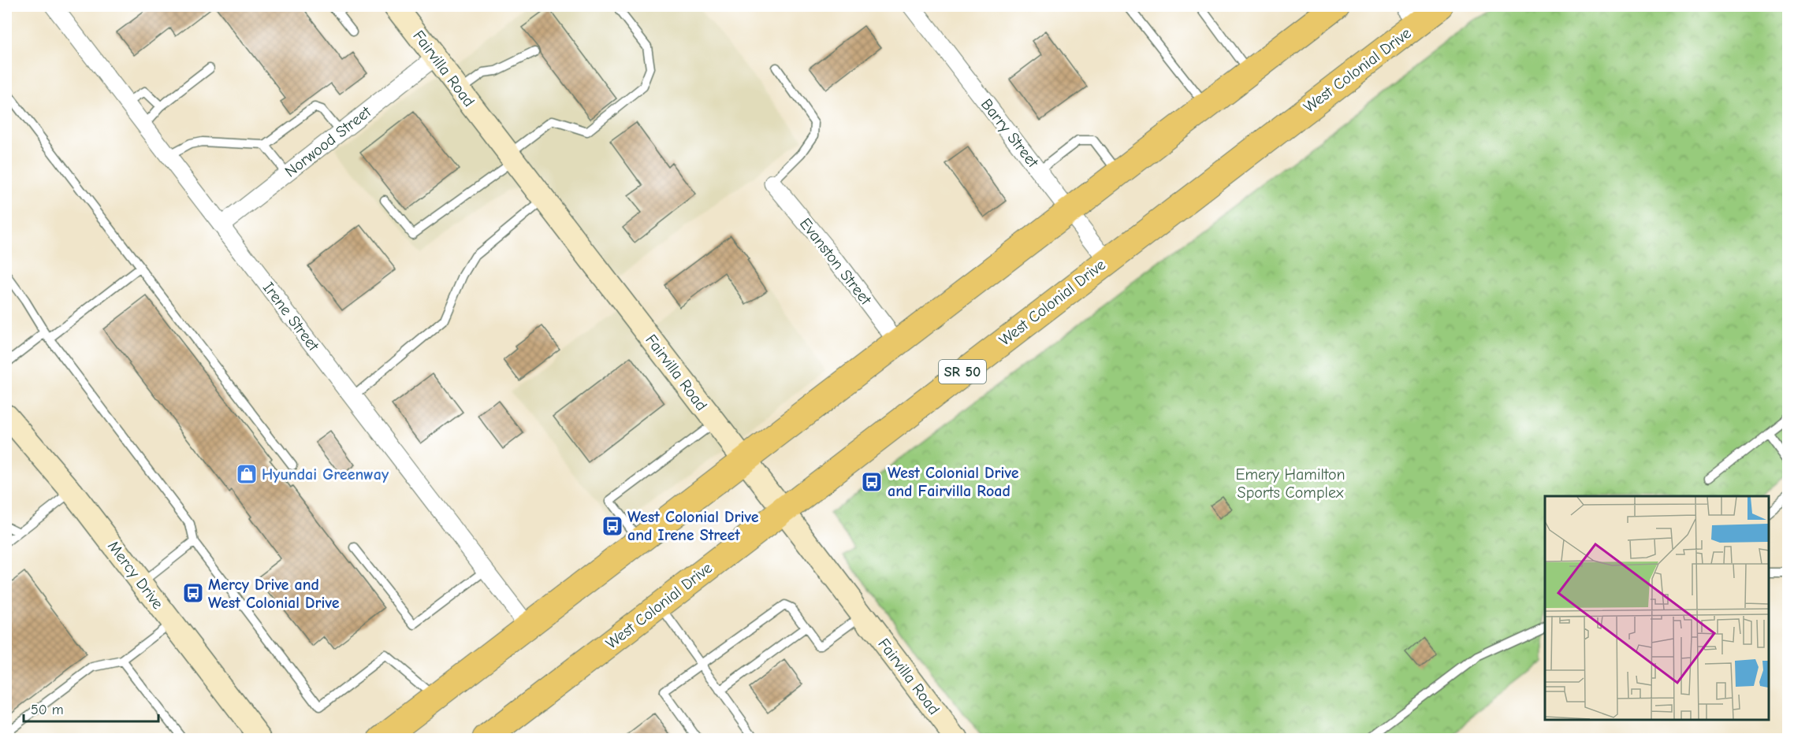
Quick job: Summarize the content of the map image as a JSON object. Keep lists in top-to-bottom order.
{
  "streets": {
    "highway": ["West Colonial Drive", "SR 50"],
    "street": [
      "Fairvilla Road",
      "Barry Street",
      "Norwood Street",
      "Evanston Street",
      "Irene Street",
      "Mercy Drive"
    ]
  },
  "crossings": [
    ["Fairvilla Road", "West Colonial Drive"],
    ["Fairvilla Road", "Norwood Street"],
    ["West Colonial Drive", "Barry Street"],
    ["Norwood Street", "Irene Street"]
  ],
  "parks": ["Emery Hamilton Sports Complex"],
  "places": {
    "shop": ["Hyundai Greenway"],
    "bus stop": ["West Colonial Drive and Fairvilla Road", "West Colonial Drive and Irene Street", "Mercy Drive and West Colonial Drive"]
  },
  "scale_bar": "50 m"
}
